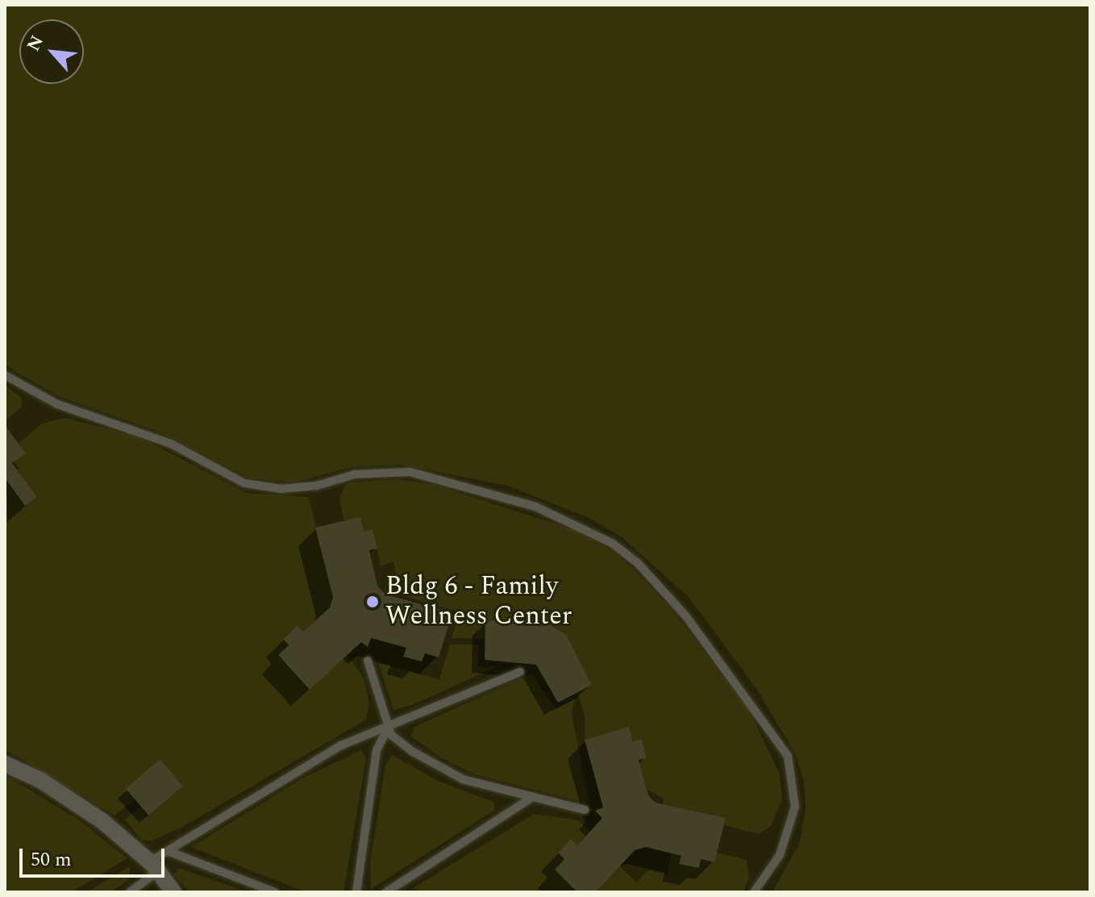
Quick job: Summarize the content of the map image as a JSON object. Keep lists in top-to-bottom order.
{
  "places": ["Bldg 6 - Family Wellness Center"],
  "scale_bar": "50 m",
  "north": "top left"
}
